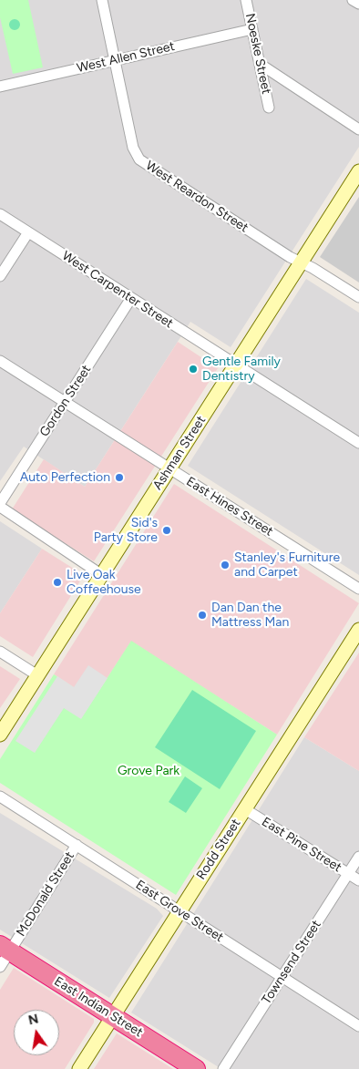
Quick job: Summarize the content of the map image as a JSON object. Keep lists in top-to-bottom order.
{
  "streets": {
    "highway": ["East Indian Street"],
    "street": [
      "Noeske Street",
      "West Allen Street",
      "West Reardon Street",
      "West Carpenter Street",
      "Gordon Street",
      "Ashman Street",
      "East Hines Street",
      "East Pine Street",
      "Rodd Street",
      "McDonald Street",
      "East Grove Street",
      "Townsend Street"
    ]
  },
  "crossings": [
    ["Noeske Street", "West Allen Street"],
    ["West Allen Street", "West Reardon Street"],
    ["West Reardon Street", "Ashman Street"],
    ["West Carpenter Street", "Gordon Street"],
    ["West Carpenter Street", "Ashman Street"],
    ["Gordon Street", "East Hines Street"],
    ["Ashman Street", "East Hines Street"],
    ["East Pine Street", "Rodd Street"],
    ["East Pine Street", "Townsend Street"],
    ["Rodd Street", "East Grove Street"],
    ["Rodd Street", "East Indian Street"],
    ["McDonald Street", "East Grove Street"],
    ["McDonald Street", "East Indian Street"],
    ["East Grove Street", "Townsend Street"]
  ],
  "parks": ["Grove Park"],
  "places": [
    "Gentle Family Dentistry",
    "Auto Perfection",
    "Sid's Party Store",
    "Stanley's Furniture and Carpet",
    "Live Oak Coffeehouse",
    "Dan Dan the Mattress Man"
  ],
  "north": "top"
}
